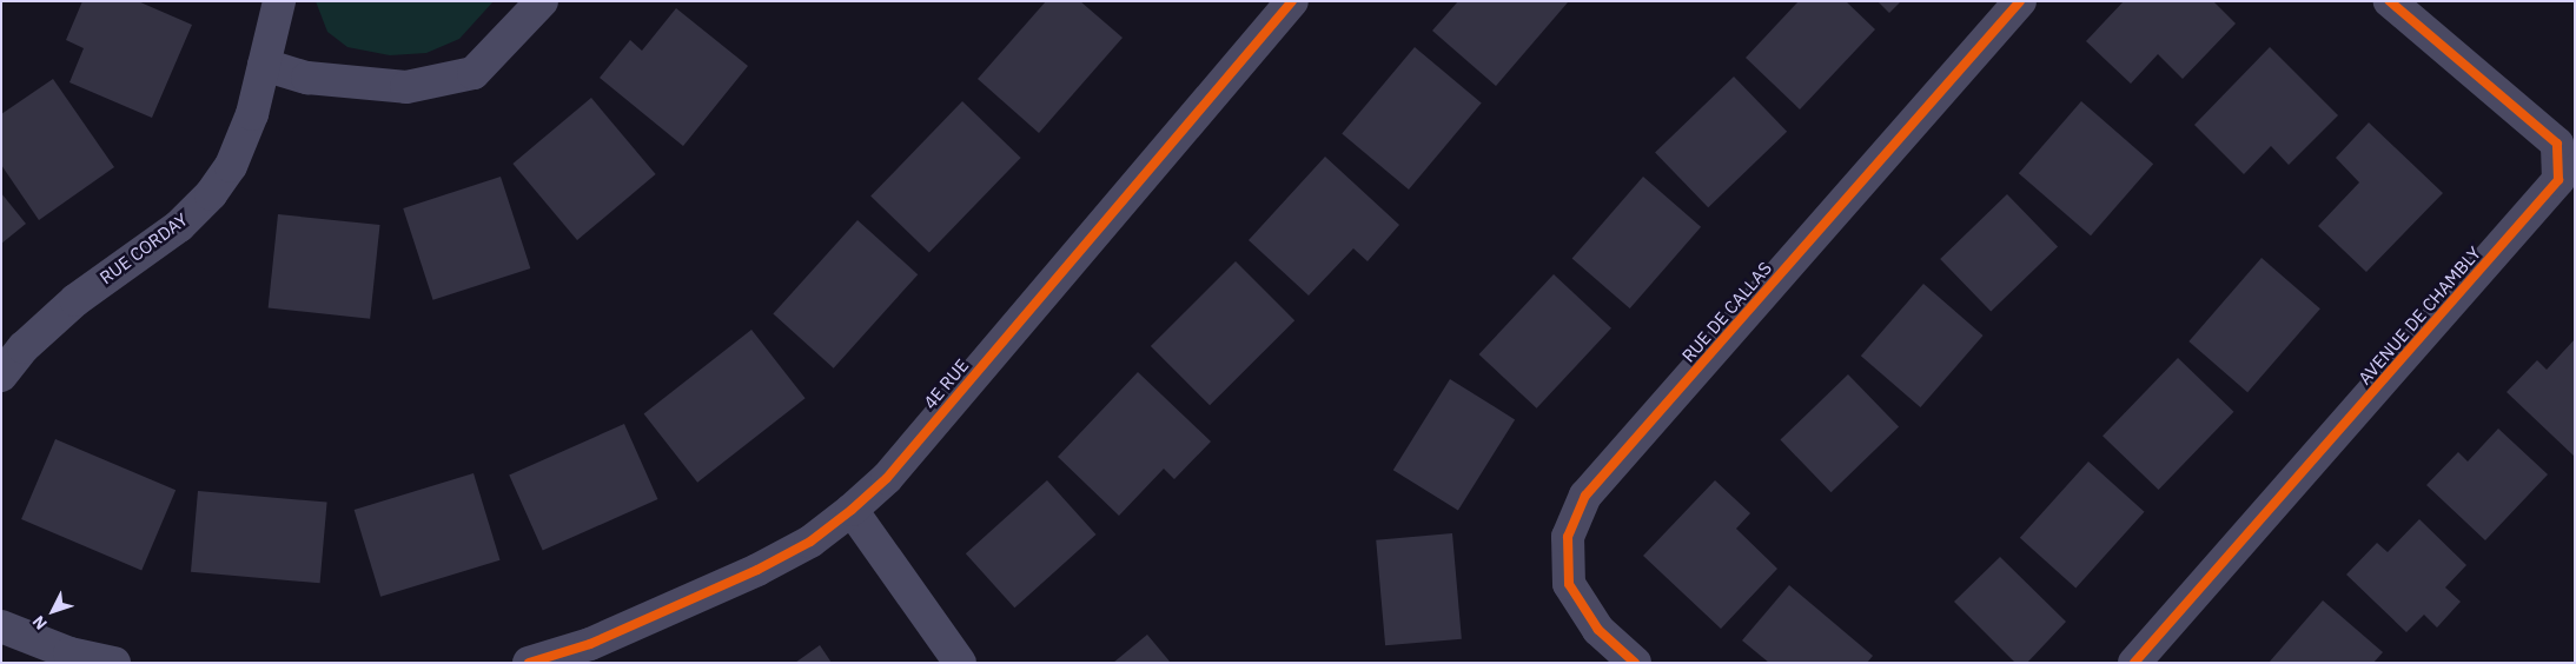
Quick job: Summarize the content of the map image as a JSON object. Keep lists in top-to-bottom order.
{
  "streets": {
    "street": [
      "RUE CORDAY",
      "RUE DE CALLAS",
      "AVENUE DE CHAMBLY",
      "4E RUE"
    ]
  },
  "north": "bottom left"
}
